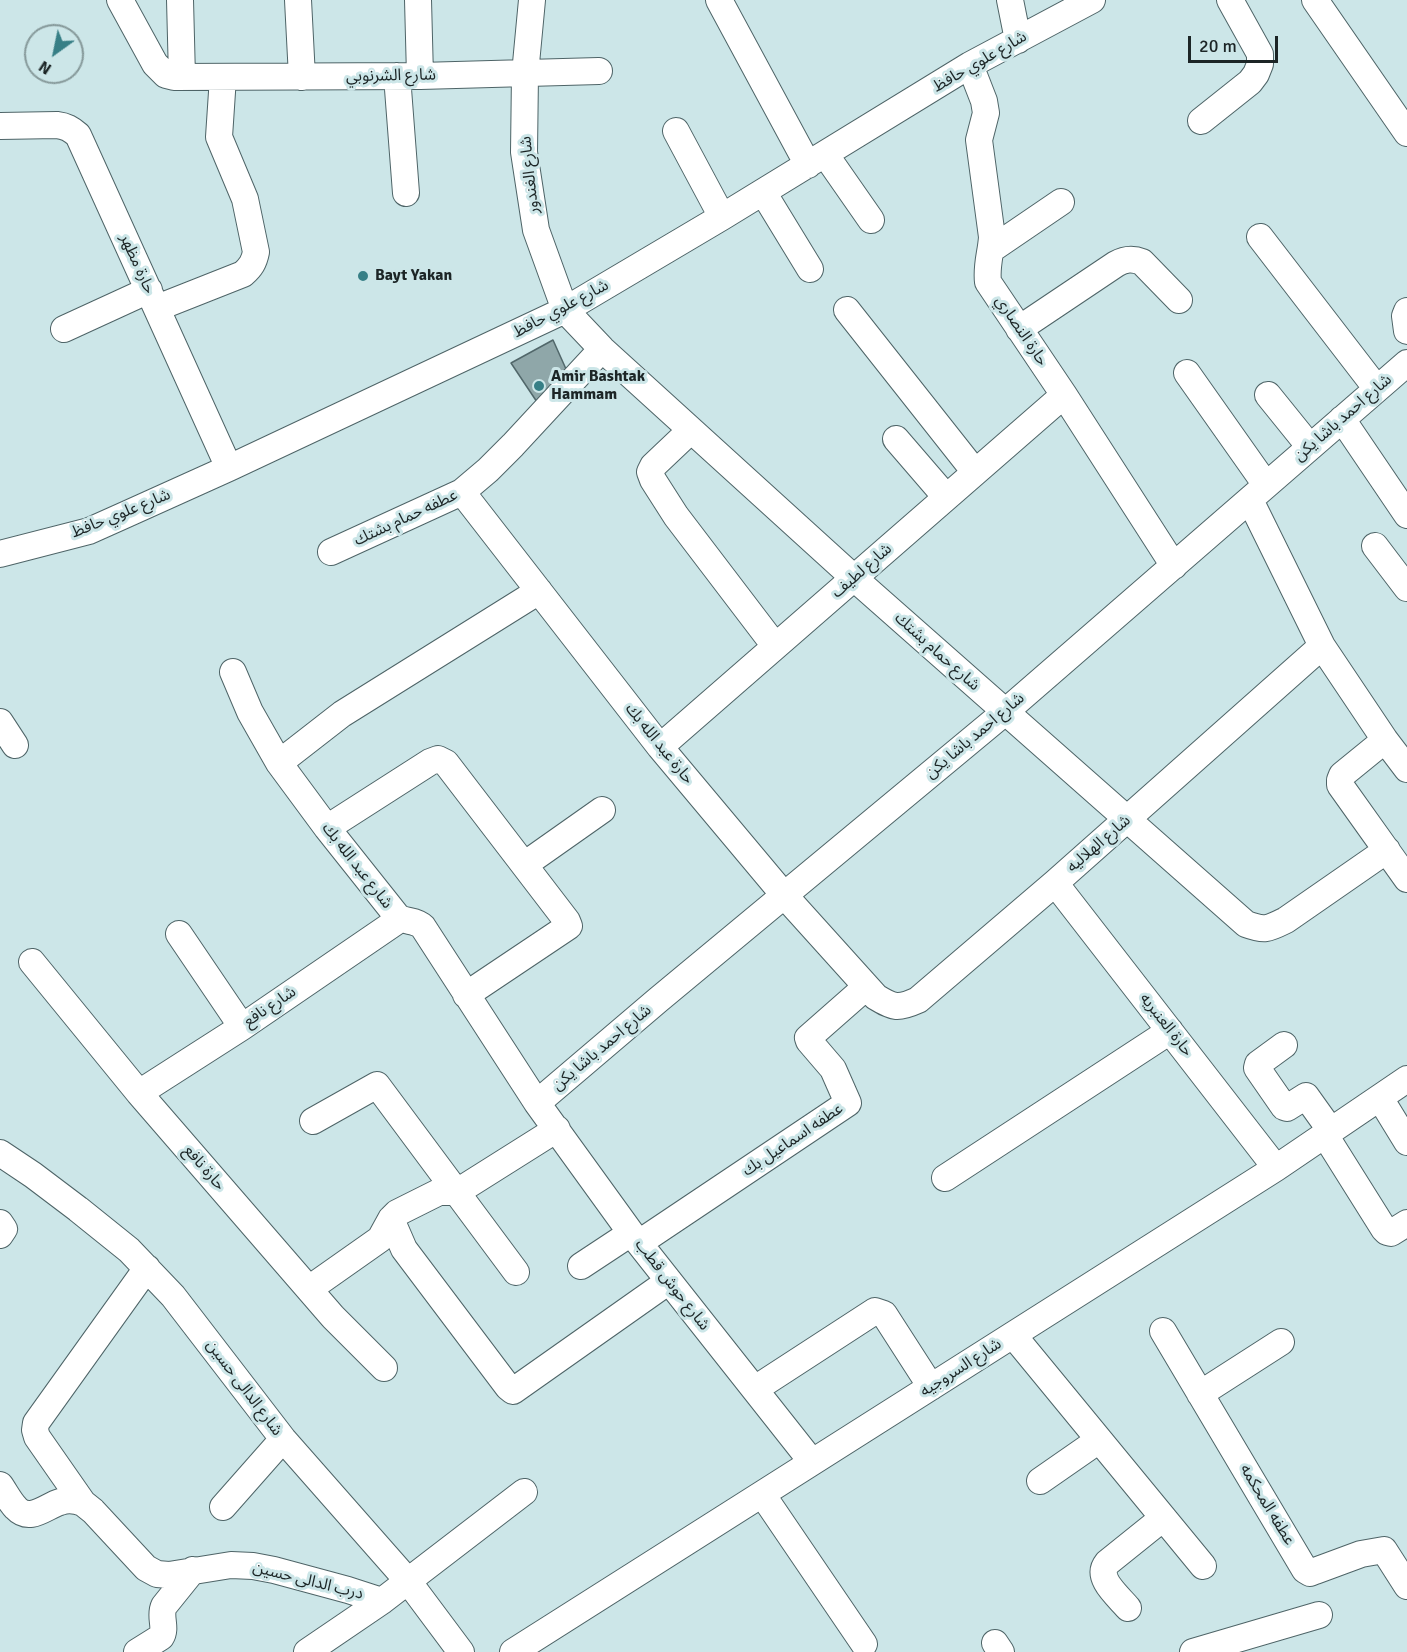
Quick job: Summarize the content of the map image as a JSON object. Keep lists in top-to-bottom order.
{
  "streets": {
    "street": [
      "شارع علوي حافظ",
      "شارع الشرنوبي",
      "شارع الغندور",
      "حارة مظهر",
      "حارة النصاري",
      "شارع احمد باشا يكن",
      "عطفه حمام بشتك",
      "شارع لطيف",
      "شارع حمام بشتك",
      "حارة عبد الله بك",
      "شارع الهلاليه",
      "شارع عبد الله بك",
      "شارع نافع",
      "حارة العنبريه",
      "عطفه اسماعيل بك",
      "حارة نافع",
      "شارع حوش قطب",
      "شارع السروجيه",
      "شارع الدالى حسين",
      "عطفه المحكمه",
      "درب الدالى حسين"
    ]
  },
  "crossings": [
    ["شارع علوي حافظ", "شارع الغندور"],
    ["شارع علوي حافظ", "حارة مظهر"],
    ["شارع علوي حافظ", "حارة النصاري"],
    ["شارع علوي حافظ", "شارع حمام بشتك"],
    ["شارع الشرنوبي", "شارع الغندور"],
    ["شارع الغندور", "شارع حمام بشتك"],
    ["حارة النصاري", "شارع احمد باشا يكن"],
    ["حارة النصاري", "شارع لطيف"],
    ["شارع احمد باشا يكن", "شارع حمام بشتك"],
    ["شارع احمد باشا يكن", "حارة عبد الله بك"],
    ["شارع احمد باشا يكن", "شارع عبد الله بك"],
    ["شارع احمد باشا يكن", "شارع حوش قطب"],
    ["عطفه حمام بشتك", "شارع حمام بشتك"],
    ["عطفه حمام بشتك", "حارة عبد الله بك"],
    ["شارع لطيف", "شارع حمام بشتك"],
    ["شارع لطيف", "حارة عبد الله بك"],
    ["شارع حمام بشتك", "شارع الهلاليه"],
    ["حارة عبد الله بك", "شارع الهلاليه"],
    ["حارة عبد الله بك", "عطفه اسماعيل بك"],
    ["شارع الهلاليه", "حارة العنبريه"],
    ["شارع الهلاليه", "عطفه اسماعيل بك"],
    ["شارع عبد الله بك", "شارع نافع"],
    ["شارع عبد الله بك", "شارع حوش قطب"],
    ["شارع نافع", "حارة نافع"],
    ["حارة العنبريه", "شارع السروجيه"],
    ["عطفه اسماعيل بك", "شارع حوش قطب"],
    ["شارع حوش قطب", "شارع السروجيه"],
    ["شارع الدالى حسين", "درب الدالى حسين"]
  ],
  "places": ["Bayt Yakan", "Amir Bashtak Hammam"],
  "scale_bar": "20 m",
  "north": "bottom left"
}
